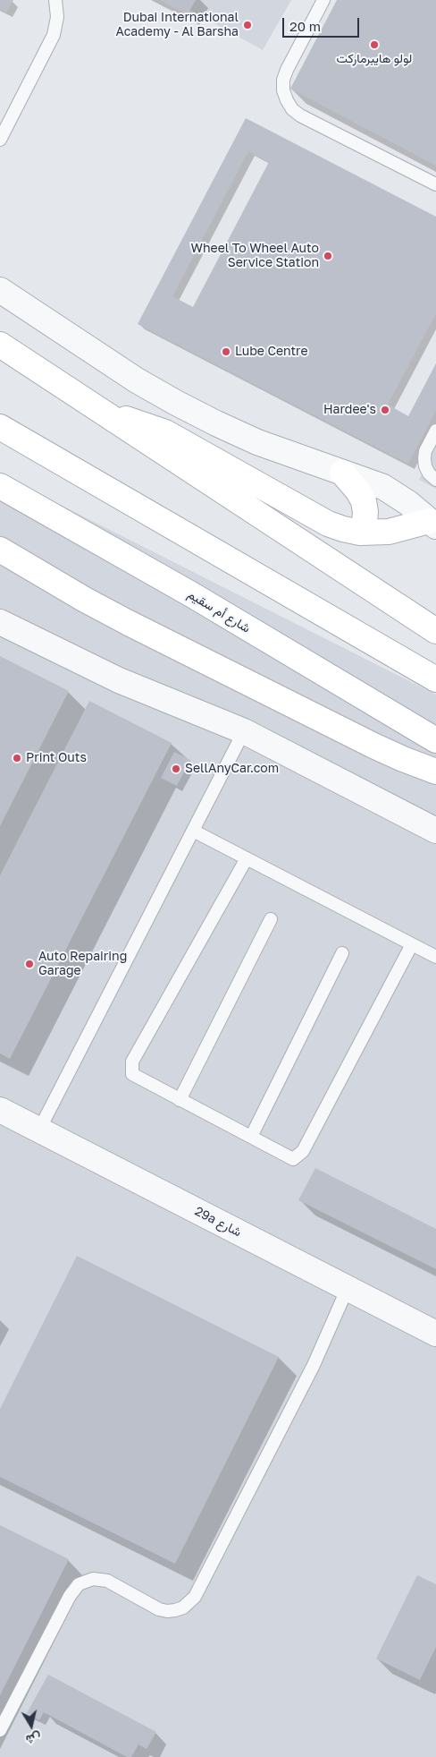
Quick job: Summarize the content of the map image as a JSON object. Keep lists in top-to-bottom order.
{
  "streets": {
    "main road": ["شارع أم سقيم"],
    "street": ["29a شارع"]
  },
  "places": [
    "Dubai International Academy - Al Barsha",
    "لولو هايبرماركت",
    "Wheel To Wheel Auto Service Station",
    "Lube Centre",
    "Hardee's",
    "Print Outs",
    "SellAnyCar.com",
    "Auto Repairing Garage"
  ],
  "scale_bar": "20 m",
  "north": "bottom"
}
